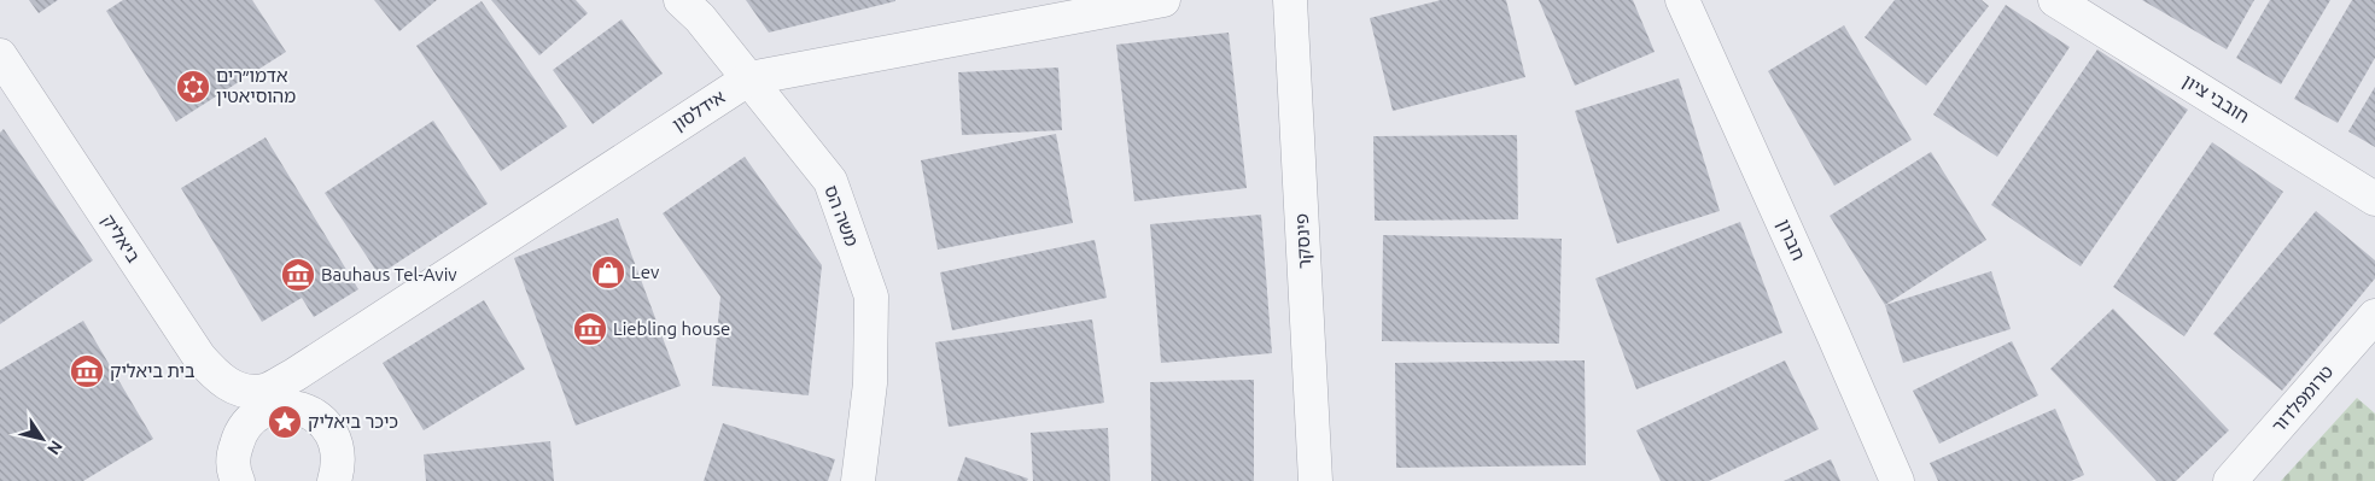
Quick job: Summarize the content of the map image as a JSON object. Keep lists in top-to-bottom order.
{
  "streets": {
    "street": [
      "חובבי ציון",
      "אידלסון",
      "משה הס",
      "ביאליק",
      "חברון",
      "פינסקר",
      "טרומפלדור"
    ]
  },
  "crossings": [
    ["אידלסון", "משה הס"],
    ["אידלסון", "ביאליק"]
  ],
  "places": {
    "synagogue": ["אדמו״רים מהוסיאטין"],
    "shop": ["Lev"],
    "museum": ["Bauhaus Tel-Aviv", "Liebling house", "בית ביאליק"],
    "place": ["כיכר ביאליק"]
  },
  "north": "bottom right"
}
